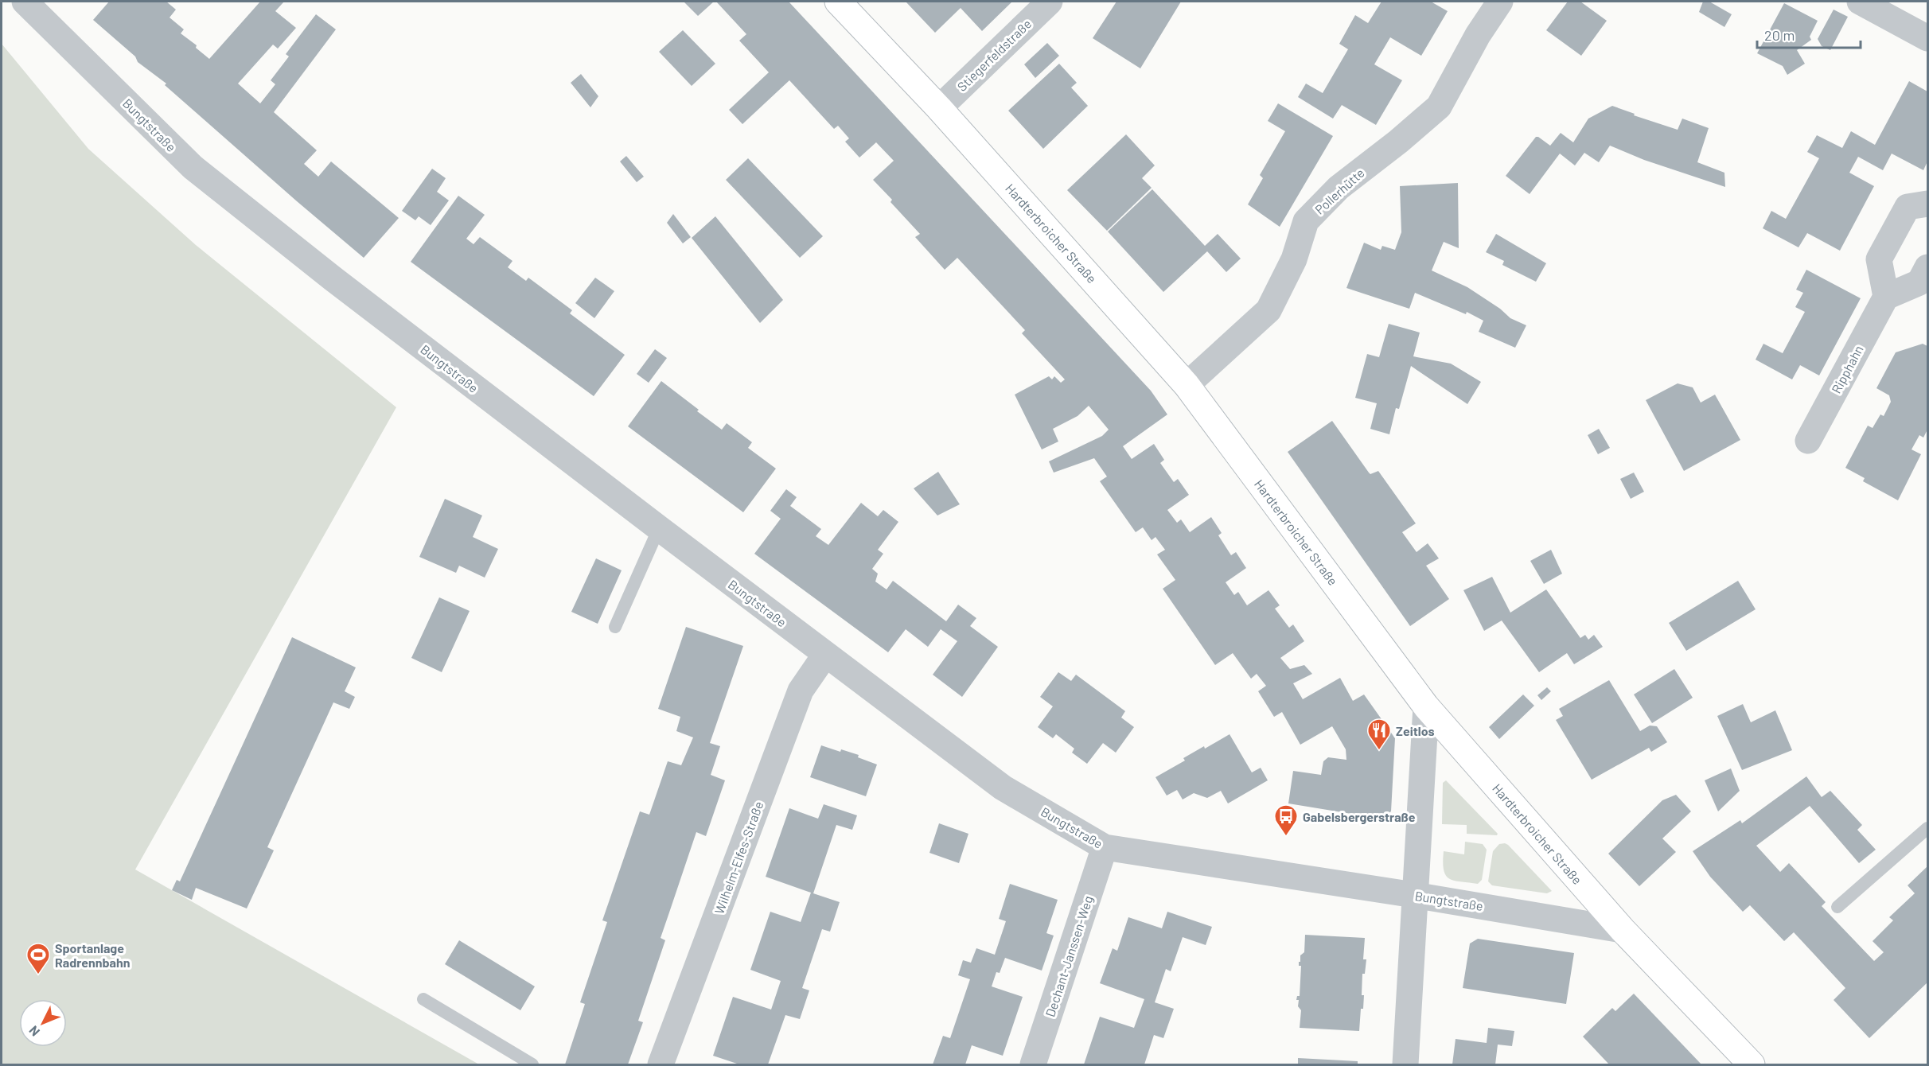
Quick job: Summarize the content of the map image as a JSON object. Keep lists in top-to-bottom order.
{
  "streets": {
    "street": [
      "Stiegerfeldstraße",
      "Bungtstraße",
      "Pollerhütte",
      "Hardterbroicher Straße",
      "Ripphahn",
      "Wilhelm-Elfes-Straße",
      "Dechant-Janssen-Weg"
    ]
  },
  "crossings": [
    ["Stiegerfeldstraße", "Hardterbroicher Straße"],
    ["Bungtstraße", "Hardterbroicher Straße"],
    ["Bungtstraße", "Wilhelm-Elfes-Straße"],
    ["Bungtstraße", "Dechant-Janssen-Weg"],
    ["Pollerhütte", "Hardterbroicher Straße"]
  ],
  "places": {
    "restaurant": ["Zeitlos"],
    "bus stop": ["Gabelsbergerstraße"],
    "sports": ["Sportanlage Radrennbahn"]
  },
  "scale_bar": "20 m",
  "north": "bottom left"
}
